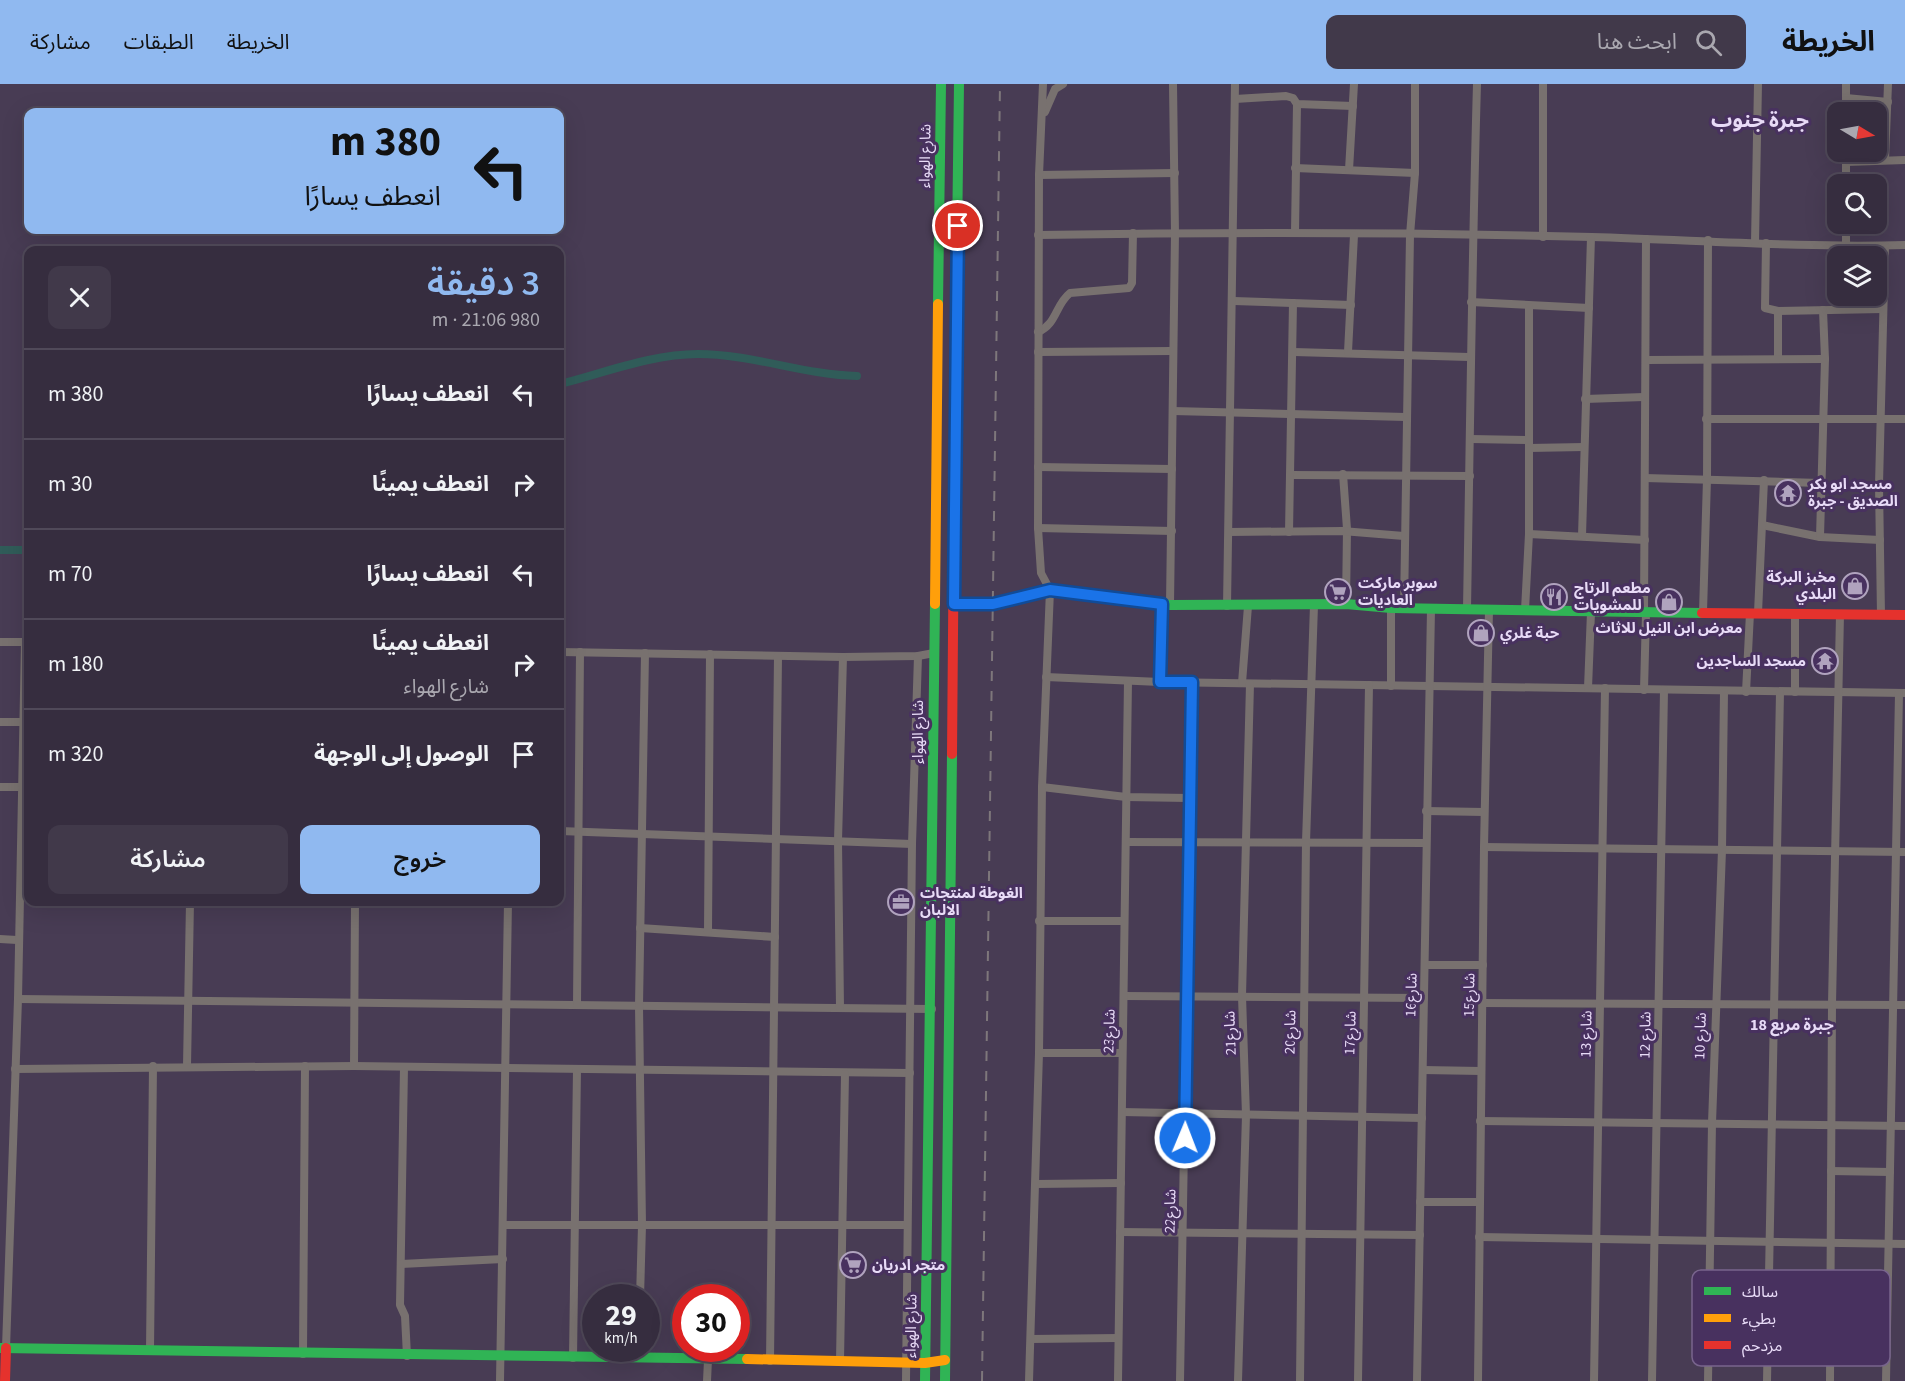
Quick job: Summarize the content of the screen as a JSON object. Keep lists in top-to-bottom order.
{
  "streets": {
    "main road": ["شارع الهواء"],
    "street": [
      "شارع16",
      "شارع15",
      "شارع23",
      "شارع20",
      "شارع21",
      "شارع17",
      "شارع 13",
      "شارع 12",
      "شارع 10",
      "شارع22"
    ]
  },
  "districts": ["جبرة جنوب", "جبرة مربع 18"],
  "places": {
    "temple": ["مسجد ابو بكر الصديق - جبرة", "مسجد الساجدين"],
    "shop": ["مخبز البركة البلدي", "معرض ابن النيل للاثاث", "حبة غلري"],
    "supermarket": ["سوبر ماركت العاديات", "متجر ادريان"],
    "restaurant": ["مطعم الرتاج للمشويات"],
    "office": ["الغوطة لمنتجات الالبان"]
  },
  "legend": ["سالك", "بطيء", "مزدحم"],
  "north": "right",
  "page": {
    "header": "الخريطة",
    "search": "ابحث هنا",
    "nav": ["الخريطة", "الطبقات", "مشاركة"],
    "turn": ["380 m", "انعطف يسارًا"],
    "heading": ["3 دقيقة", "980 m · 21:06"],
    "list": [
      {
        "name": "انعطف يسارًا",
        "value": "380 m"
      },
      {
        "name": "انعطف يمينًا",
        "value": "30 m"
      },
      {
        "name": "انعطف يسارًا",
        "value": "70 m"
      },
      {
        "name": "انعطف يمينًا",
        "note": "شارع الهواء",
        "value": "180 m"
      },
      {
        "name": "الوصول إلى الوجهة",
        "value": "320 m"
      }
    ],
    "buttons": ["خروج", "مشاركة"],
    "speed": "29 km/h",
    "limit": "30"
  }
}
